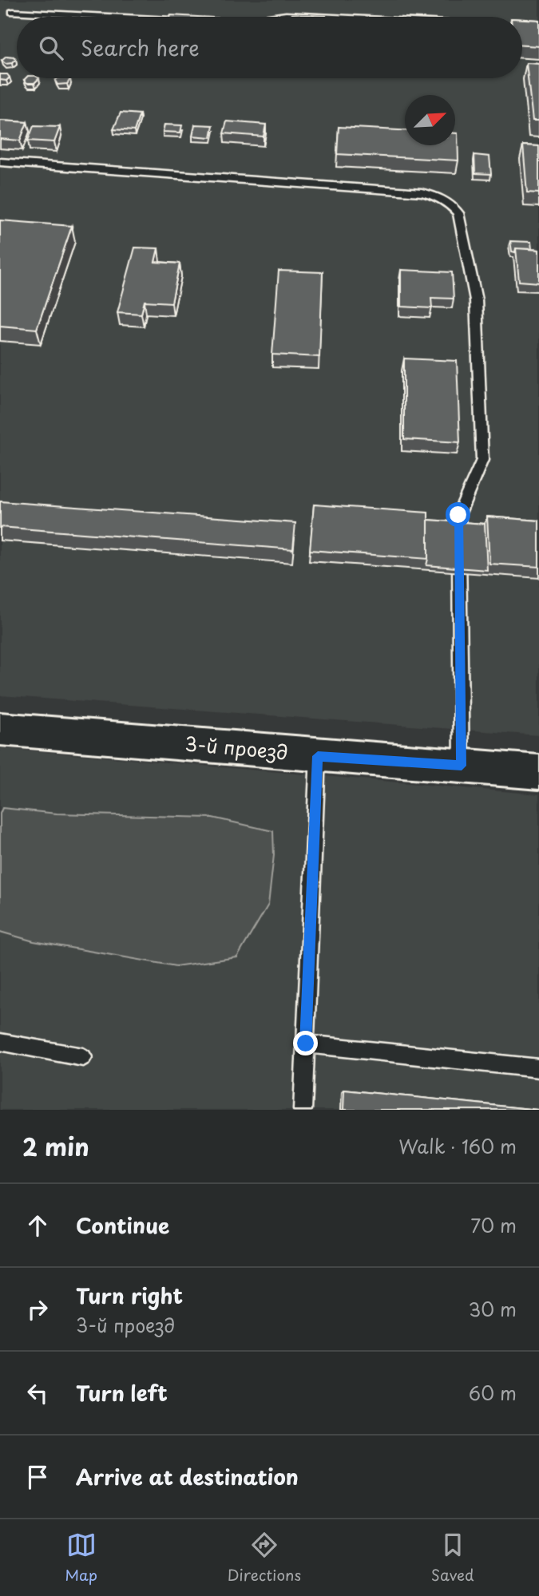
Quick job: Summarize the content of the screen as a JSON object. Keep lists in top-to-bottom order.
{
  "streets": {
    "street": ["3-й проезд"]
  },
  "north": "top right",
  "page": {
    "search": "Search here",
    "heading": ["2 min", "Walk · 160 m"],
    "list": [
      ["Continue", "70 m"],
      ["Turn right", "3-й проезд", "30 m"],
      ["Turn left", "60 m"],
      "Arrive at destination"
    ],
    "nav": ["Map", "Directions", "Saved"]
  }
}
